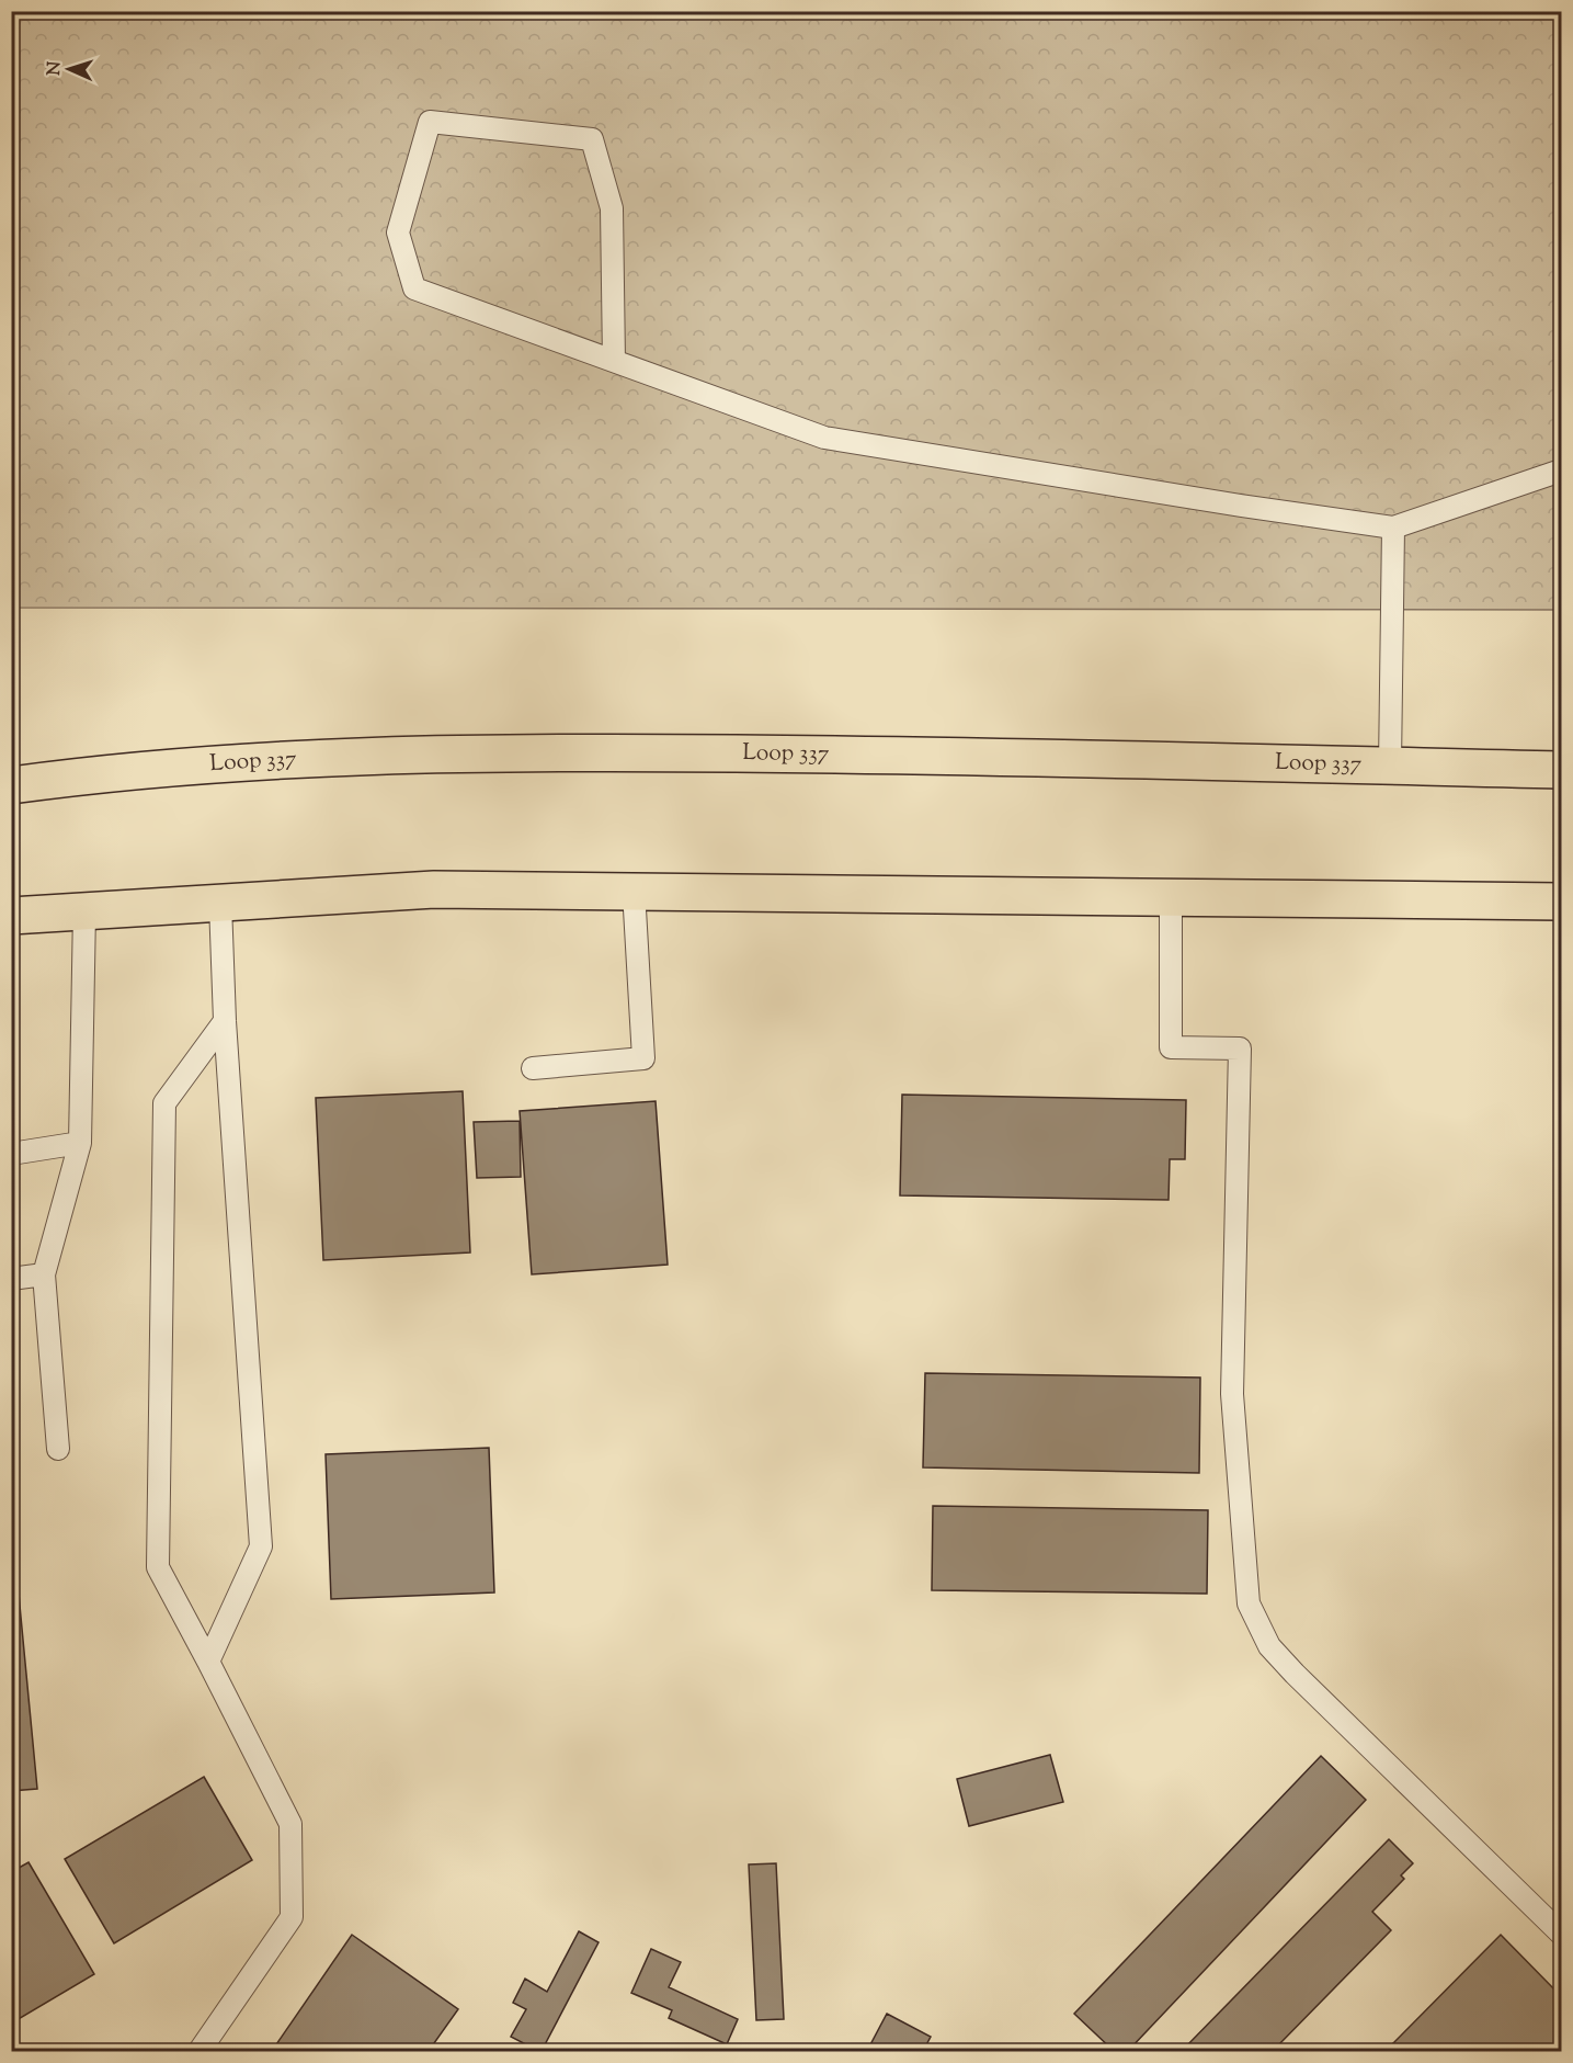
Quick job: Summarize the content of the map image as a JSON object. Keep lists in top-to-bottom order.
{
  "streets": {
    "main road": ["Loop 337"]
  },
  "north": "left"
}
